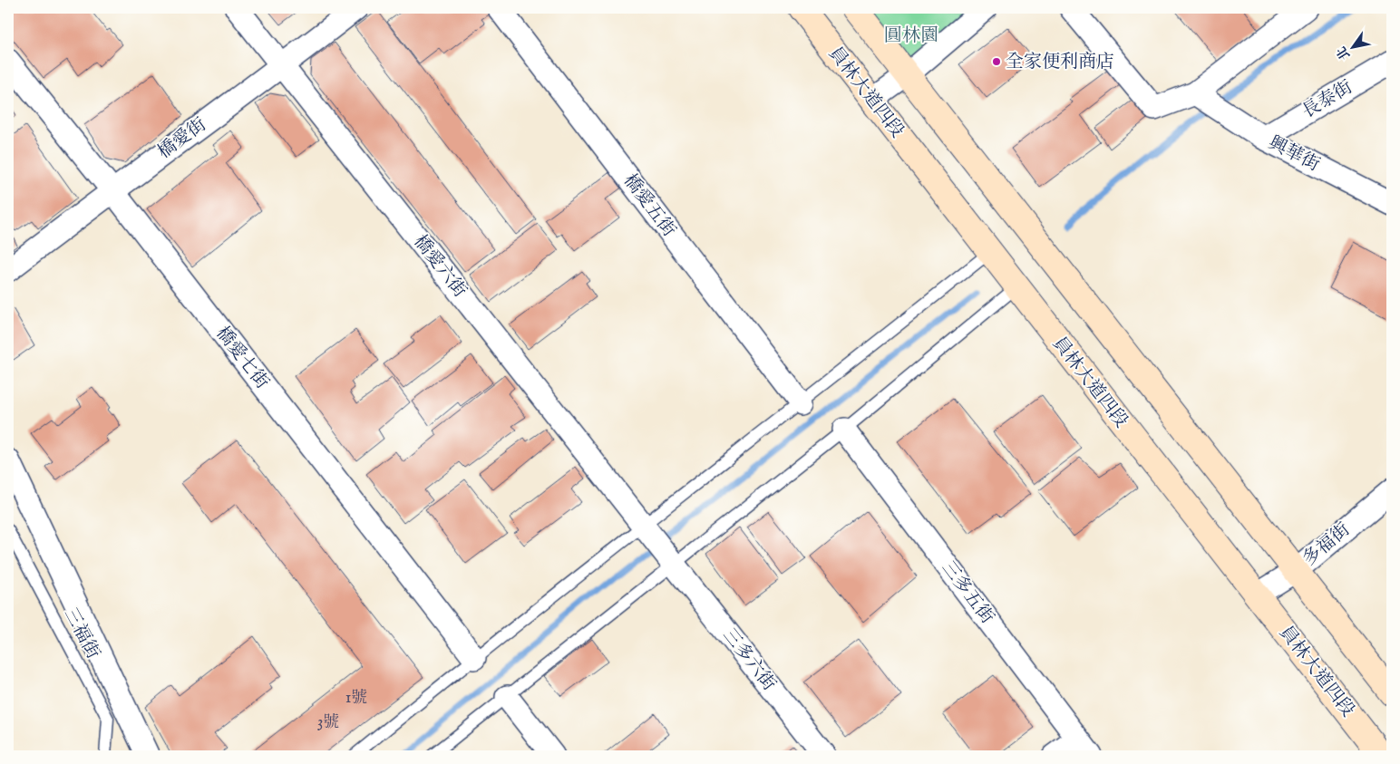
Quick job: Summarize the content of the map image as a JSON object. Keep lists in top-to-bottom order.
{
  "streets": {
    "main road": ["員林大道四段"],
    "street": [
      "長泰街",
      "橋愛街",
      "興華街",
      "橋愛五街",
      "橋愛六街",
      "橋愛七街",
      "多福街",
      "三多五街",
      "三多六街"
    ],
    "lane": ["三福街"]
  },
  "crossings": [
    ["員林大道四段", "多福街"],
    ["長泰街", "興華街"],
    ["橋愛街", "橋愛六街"],
    ["橋愛街", "橋愛七街"],
    ["橋愛六街", "三多六街"]
  ],
  "parks": ["圓林園"],
  "places": ["全家便利商店"],
  "house_numbers": ["1號", "3號"],
  "north": "bottom left"
}
